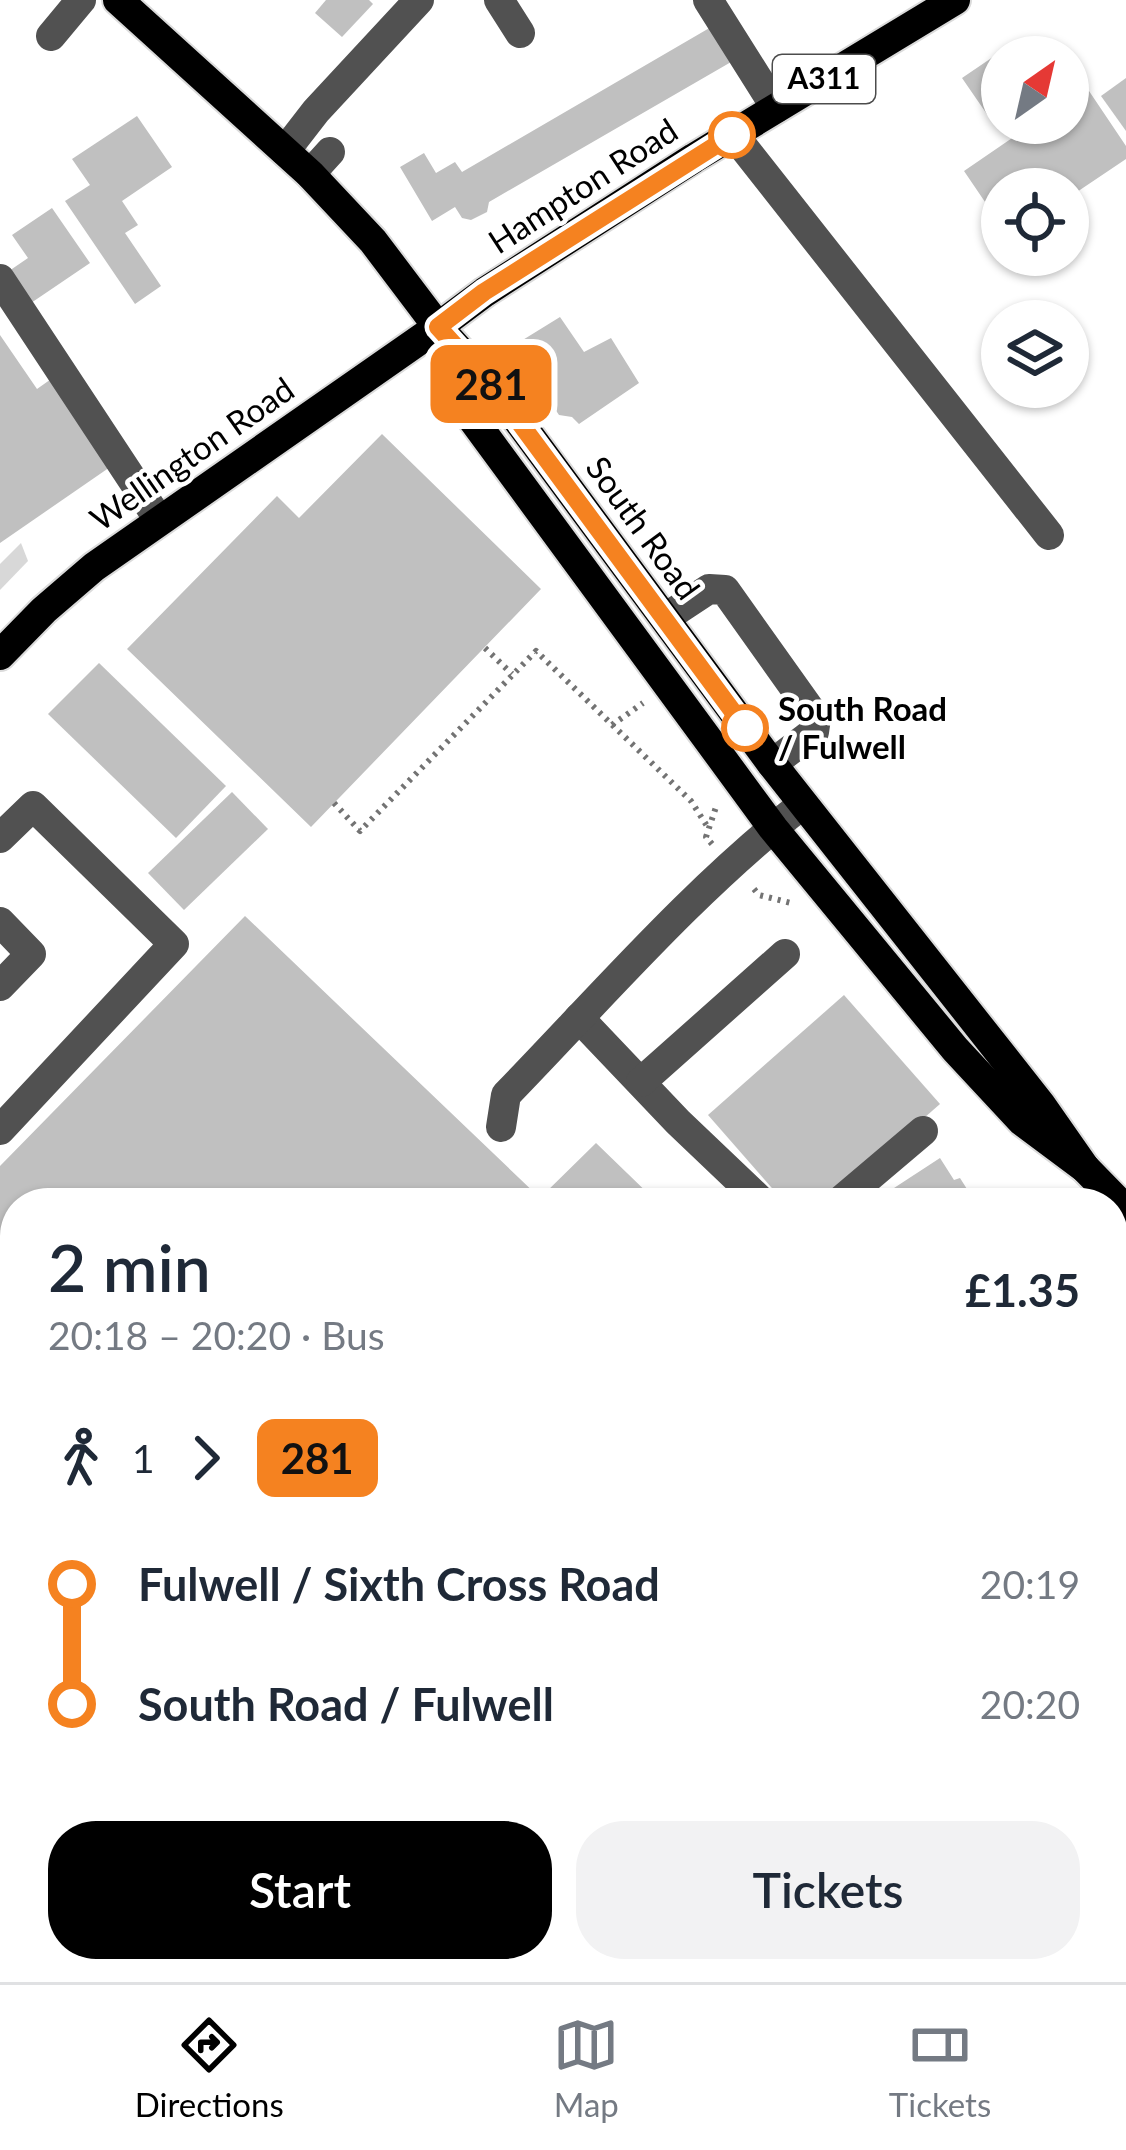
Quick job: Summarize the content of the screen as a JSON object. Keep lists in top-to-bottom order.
{
  "streets": {
    "main road": [
      "A311",
      "Hampton Road",
      "Wellington Road",
      "South Road"
    ]
  },
  "crossings": [
    ["Hampton Road", "Wellington Road"],
    ["Hampton Road", "South Road"],
    ["Wellington Road", "South Road"]
  ],
  "places": ["South Road / Fulwell"],
  "lines": ["bus line 281"],
  "north": "top right",
  "page": {
    "on_map": "281",
    "heading": ["2 min", "20:18 – 20:20 · Bus", "£1.35"],
    "legs": ["1", "281"],
    "list": [
      {
        "name": "Fulwell / Sixth Cross Road",
        "value": "20:19"
      },
      {
        "name": "South Road / Fulwell",
        "value": "20:20"
      }
    ],
    "buttons": ["Start", "Tickets"],
    "tabs": ["Directions", "Map", "Tickets"]
  }
}
